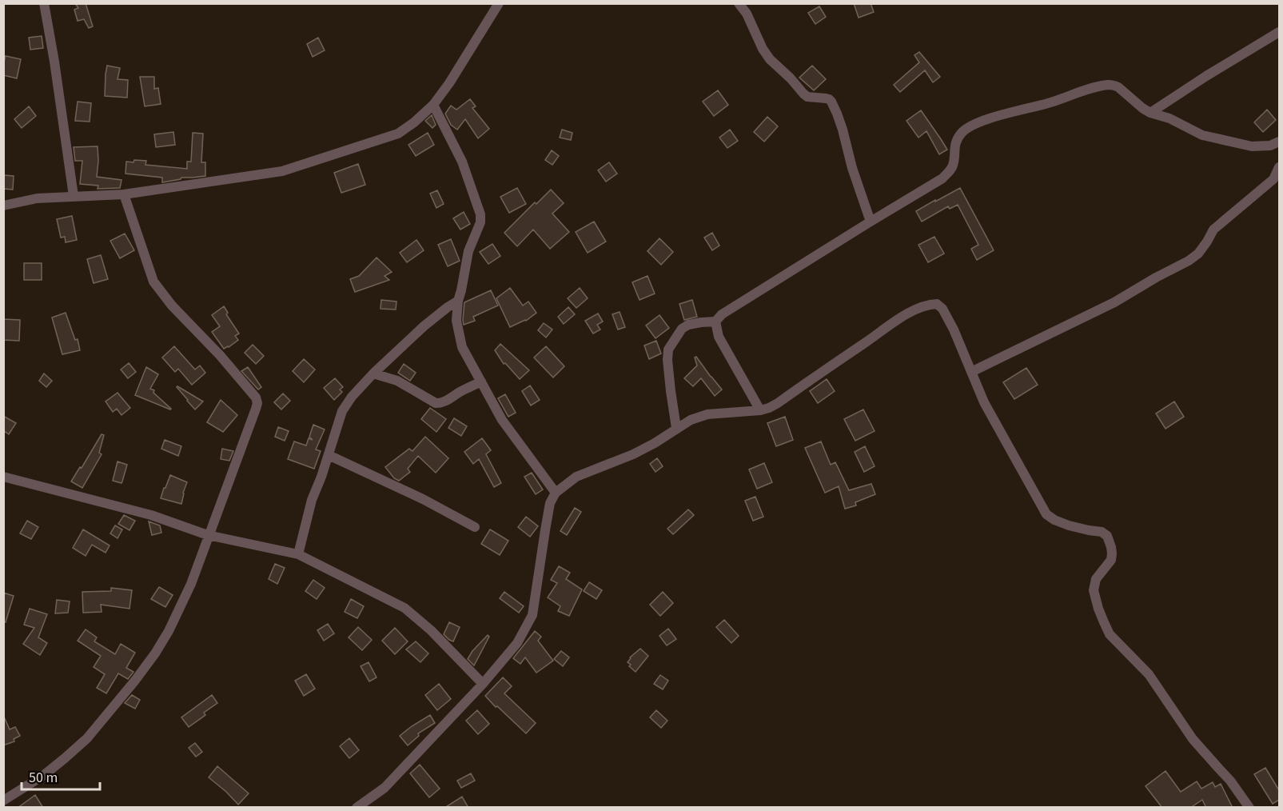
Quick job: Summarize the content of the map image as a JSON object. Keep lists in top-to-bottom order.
{
  "scale_bar": "50 m"
}
